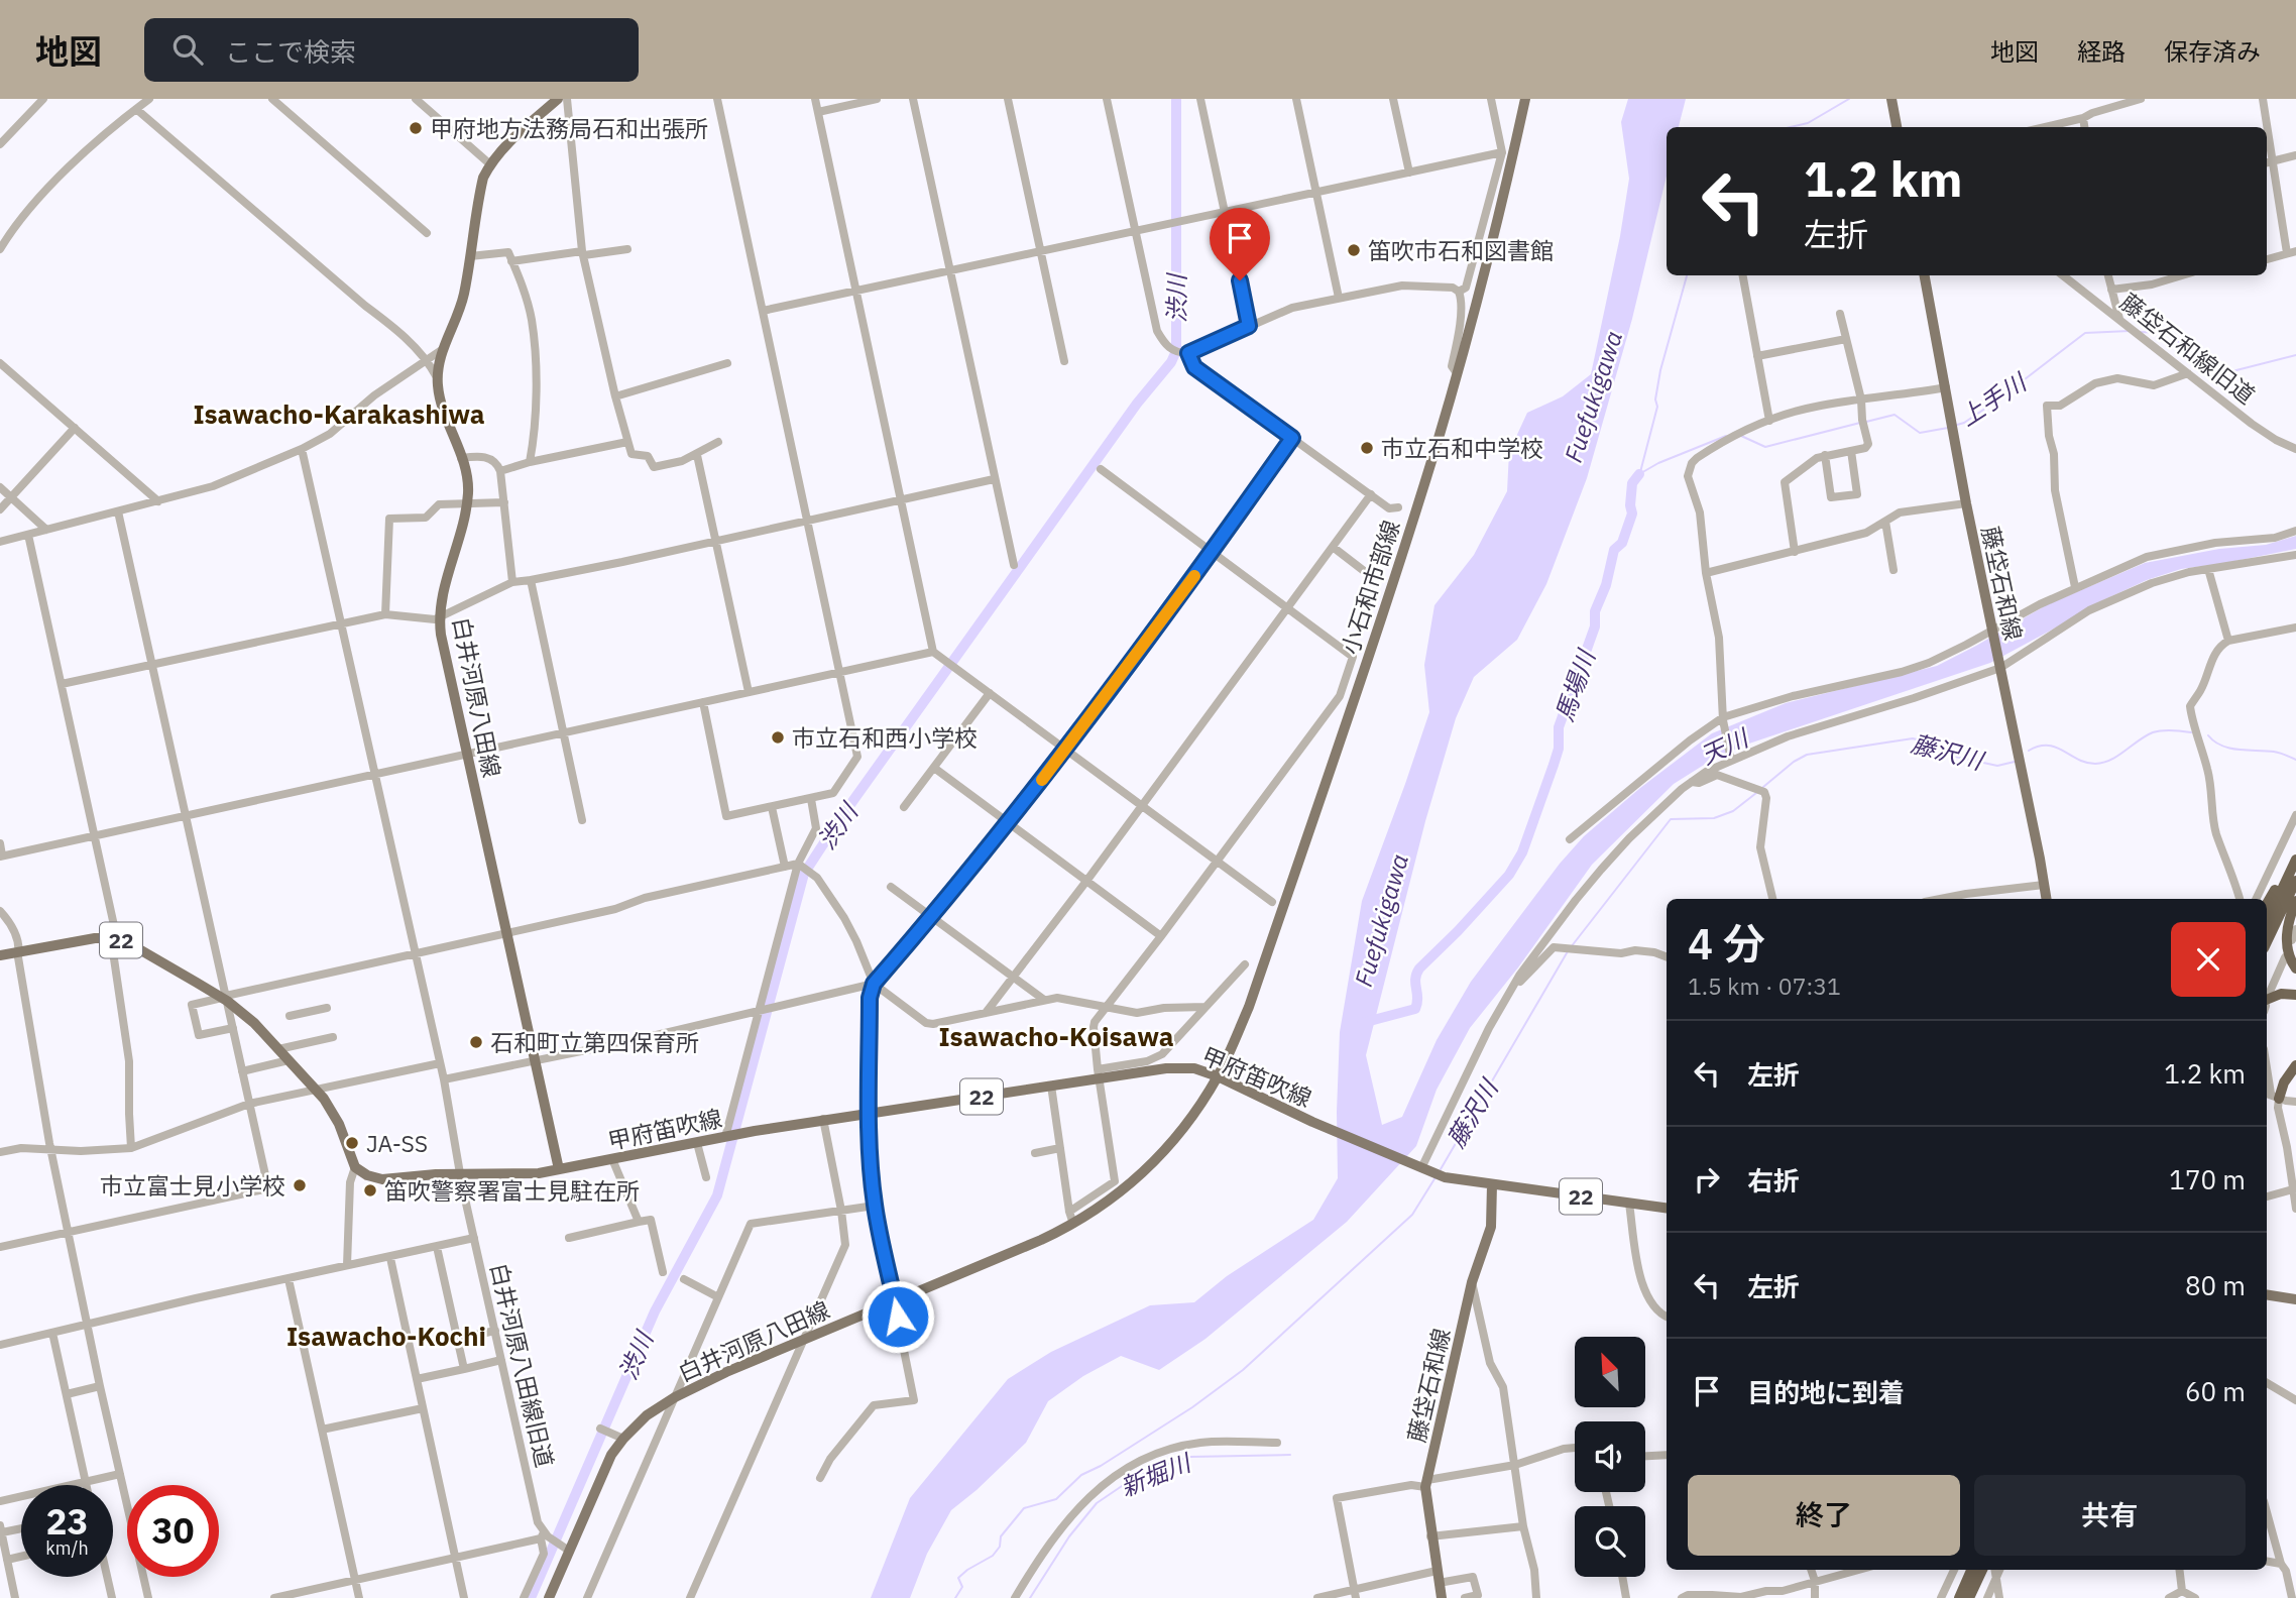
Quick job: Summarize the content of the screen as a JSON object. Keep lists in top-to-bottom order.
{
  "streets": {
    "main road": [
      "藤垈石和線",
      "小石和市部線",
      "白井河原八田線",
      "22",
      "甲府笛吹線"
    ],
    "street": ["藤垈石和線旧道", "白井河原八田線旧道"]
  },
  "crossings": [
    ["藤垈石和線", "22"],
    ["小石和市部線", "白井河原八田線"],
    ["小石和市部線", "甲府笛吹線"],
    ["白井河原八田線", "甲府笛吹線"],
    ["22", "甲府笛吹線"],
    ["甲府笛吹線", "白井河原八田線旧道"]
  ],
  "districts": ["Isawacho-Karakashiwa", "Isawacho-Koisawa", "Isawacho-Kochi"],
  "water": [
    "渋川",
    "Fuefukigawa",
    "上手川",
    "馬場川",
    "天川",
    "藤沢川",
    "新堀川"
  ],
  "places": [
    "甲府地方法務局石和出張所",
    "笛吹市石和図書館",
    "市立石和中学校",
    "市立石和西小学校",
    "石和町立第四保育所",
    "JA-SS",
    "市立富士見小学校",
    "笛吹警察署富士見駐在所"
  ],
  "north": "top left",
  "page": {
    "header": "地図",
    "search": "ここで検索",
    "nav": ["地図", "経路", "保存済み"],
    "turn": ["1.2 km", "左折"],
    "heading": ["4 分", "1.5 km · 07:31"],
    "list": [
      {
        "name": "左折",
        "value": "1.2 km"
      },
      {
        "name": "右折",
        "value": "170 m"
      },
      {
        "name": "左折",
        "value": "80 m"
      },
      {
        "name": "目的地に到着",
        "value": "60 m"
      }
    ],
    "buttons": ["終了", "共有"],
    "speed": "23 km/h",
    "limit": "30"
  }
}
